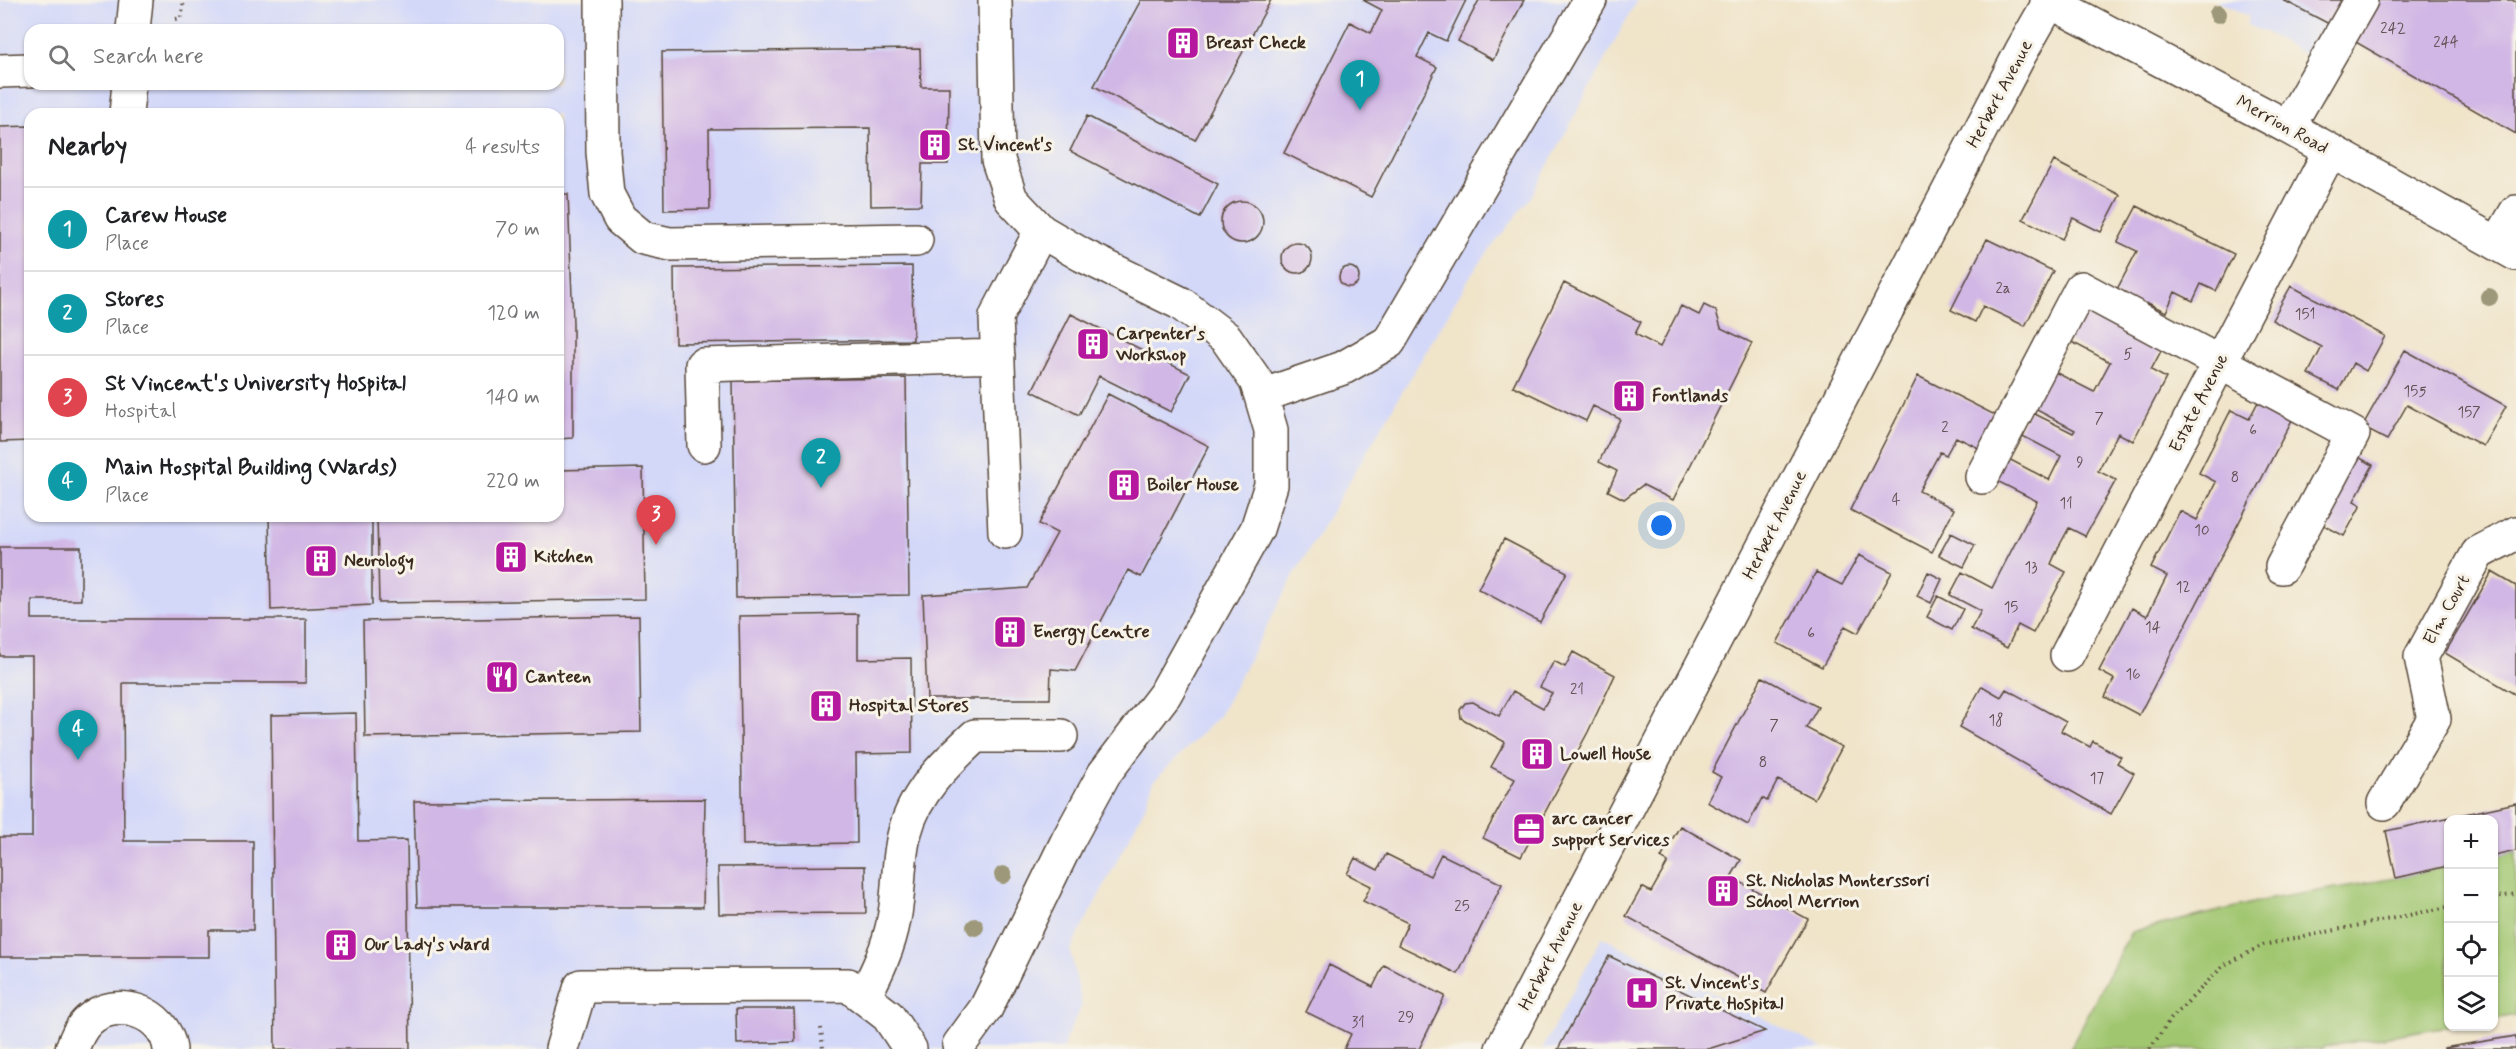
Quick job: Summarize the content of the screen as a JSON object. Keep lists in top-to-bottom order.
{
  "streets": {
    "street": [
      "Herbert Avenue",
      "Merrion Road",
      "Estate Avenue",
      "Elm Court"
    ]
  },
  "crossings": [
    ["Herbert Avenue", "Merrion Road"],
    ["Merrion Road", "Estate Avenue"]
  ],
  "places": {
    "building": [
      "Breast Check",
      "St. Vincent's",
      "Carpenter's Workshop",
      "Fontlands",
      "Boiler House",
      "Kitchen",
      "Neurology",
      "Energy Centre",
      "Hospital Stores",
      "Lowell House",
      "St. Nicholas Monterssori School Merrion",
      "Our Lady's Ward"
    ],
    "restaurant": ["Canteen"],
    "office": ["arc cancer support services"],
    "hospital": ["St. Vincent's Private Hospital"]
  },
  "house_numbers": [
    "242",
    "244",
    "2a",
    "151",
    "5",
    "155",
    "157",
    "7",
    "2",
    "6",
    "9",
    "8",
    "4",
    "11",
    "10",
    "13",
    "12",
    "15",
    "14",
    "6",
    "16",
    "21",
    "18",
    "7",
    "8",
    "17",
    "25",
    "29",
    "31"
  ],
  "page": {
    "search": "Search here",
    "pins": [
      "1",
      "2",
      "3",
      "4"
    ],
    "heading": ["Nearby", "4 results"],
    "list": [
      {
        "mark": "1",
        "name": "Carew House",
        "note": "Place",
        "value": "70 m"
      },
      {
        "mark": "2",
        "name": "Stores",
        "note": "Place",
        "value": "120 m"
      },
      {
        "mark": "3",
        "name": "St Vincent's University Hospital",
        "note": "Hospital",
        "value": "140 m"
      },
      {
        "mark": "4",
        "name": "Main Hospital Building (Wards)",
        "note": "Place",
        "value": "220 m"
      }
    ],
    "map_buttons": ["+", "−"]
  }
}
